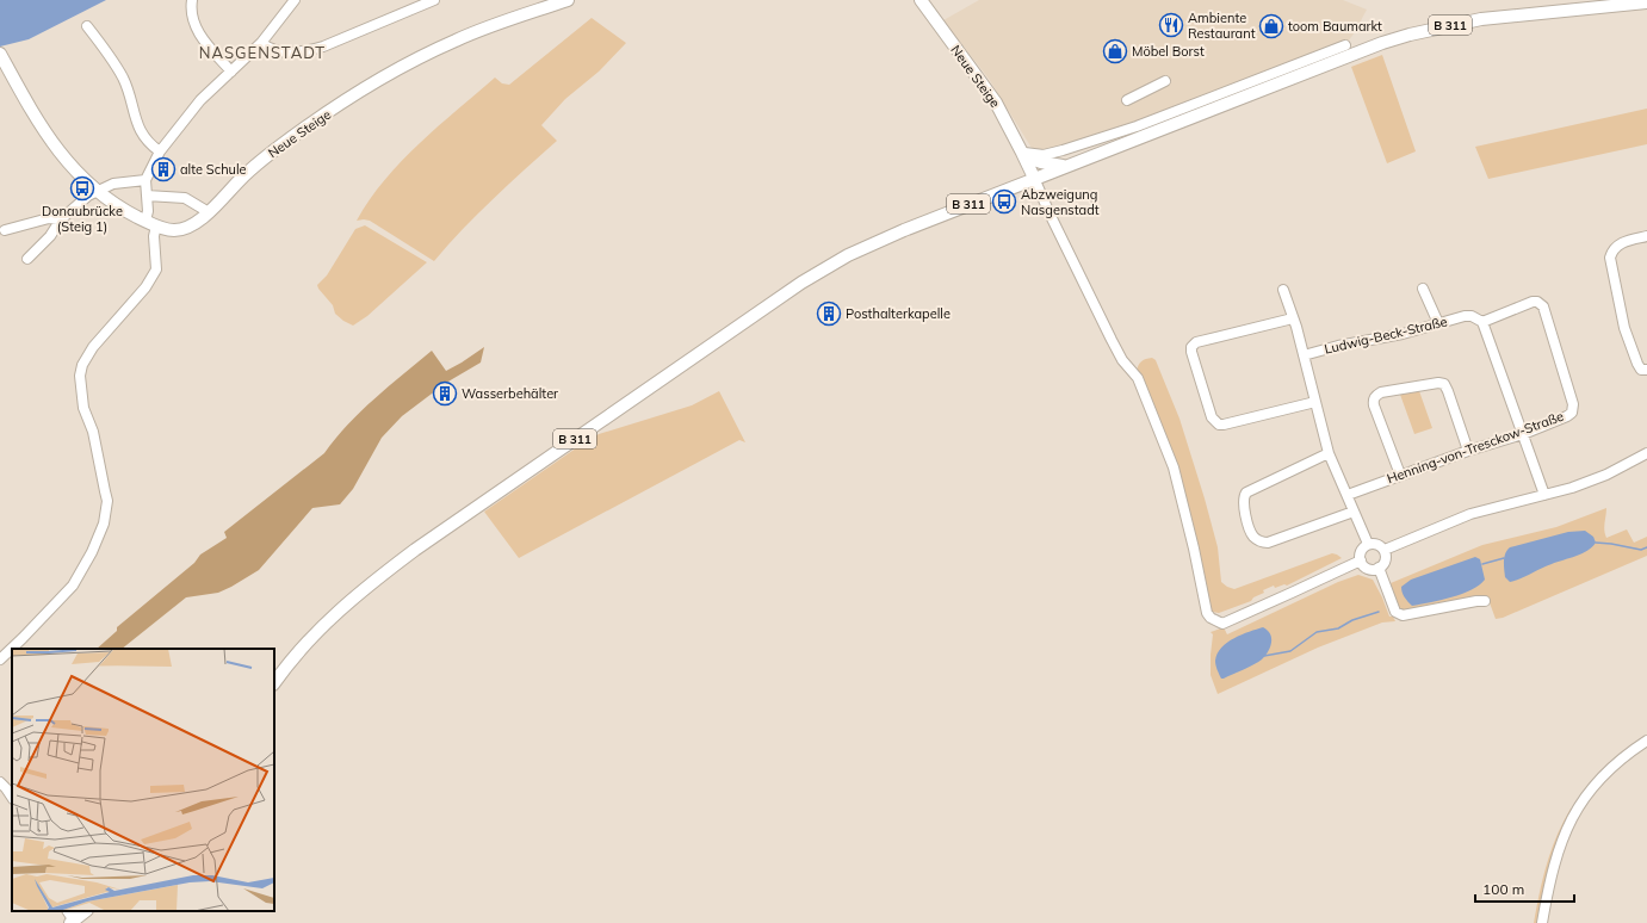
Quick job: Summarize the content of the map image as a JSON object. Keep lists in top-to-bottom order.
{
  "streets": {
    "main road": ["B 311", "Neue Steige"],
    "street": ["Ludwig-Beck-Straße", "Henning-von-Tresckow-Straße"]
  },
  "crossings": [
    ["B 311", "Neue Steige"],
    ["Ludwig-Beck-Straße", "Henning-von-Tresckow-Straße"]
  ],
  "districts": ["NASGENSTADT"],
  "places": {
    "restaurant": ["Ambiente Restaurant"],
    "shop": ["toom Baumarkt", "Möbel Borst"],
    "building": ["alte Schule", "Posthalterkapelle", "Wasserbehälter"],
    "bus stop": ["Donaubrücke (Steig 1)", "Abzweigung Nasgenstadt"]
  },
  "scale_bar": "100 m"
}
